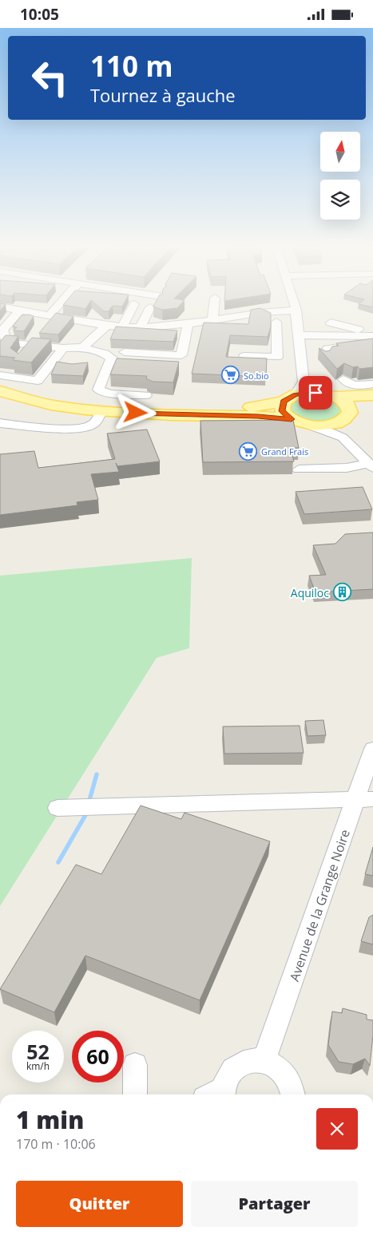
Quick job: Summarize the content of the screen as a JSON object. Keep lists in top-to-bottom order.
{
  "streets": {
    "street": ["Avenue de la Grange Noire"]
  },
  "places": {
    "supermarket": ["So.bio", "Grand Frais"],
    "building": ["Aquiloc"]
  },
  "north": "top",
  "page": {
    "status": "10:05",
    "turn": ["110 m", "Tournez à gauche"],
    "speed": "52 km/h",
    "limit": "60",
    "heading": ["1 min", "170 m · 10:06"],
    "buttons": ["Quitter", "Partager"]
  }
}
